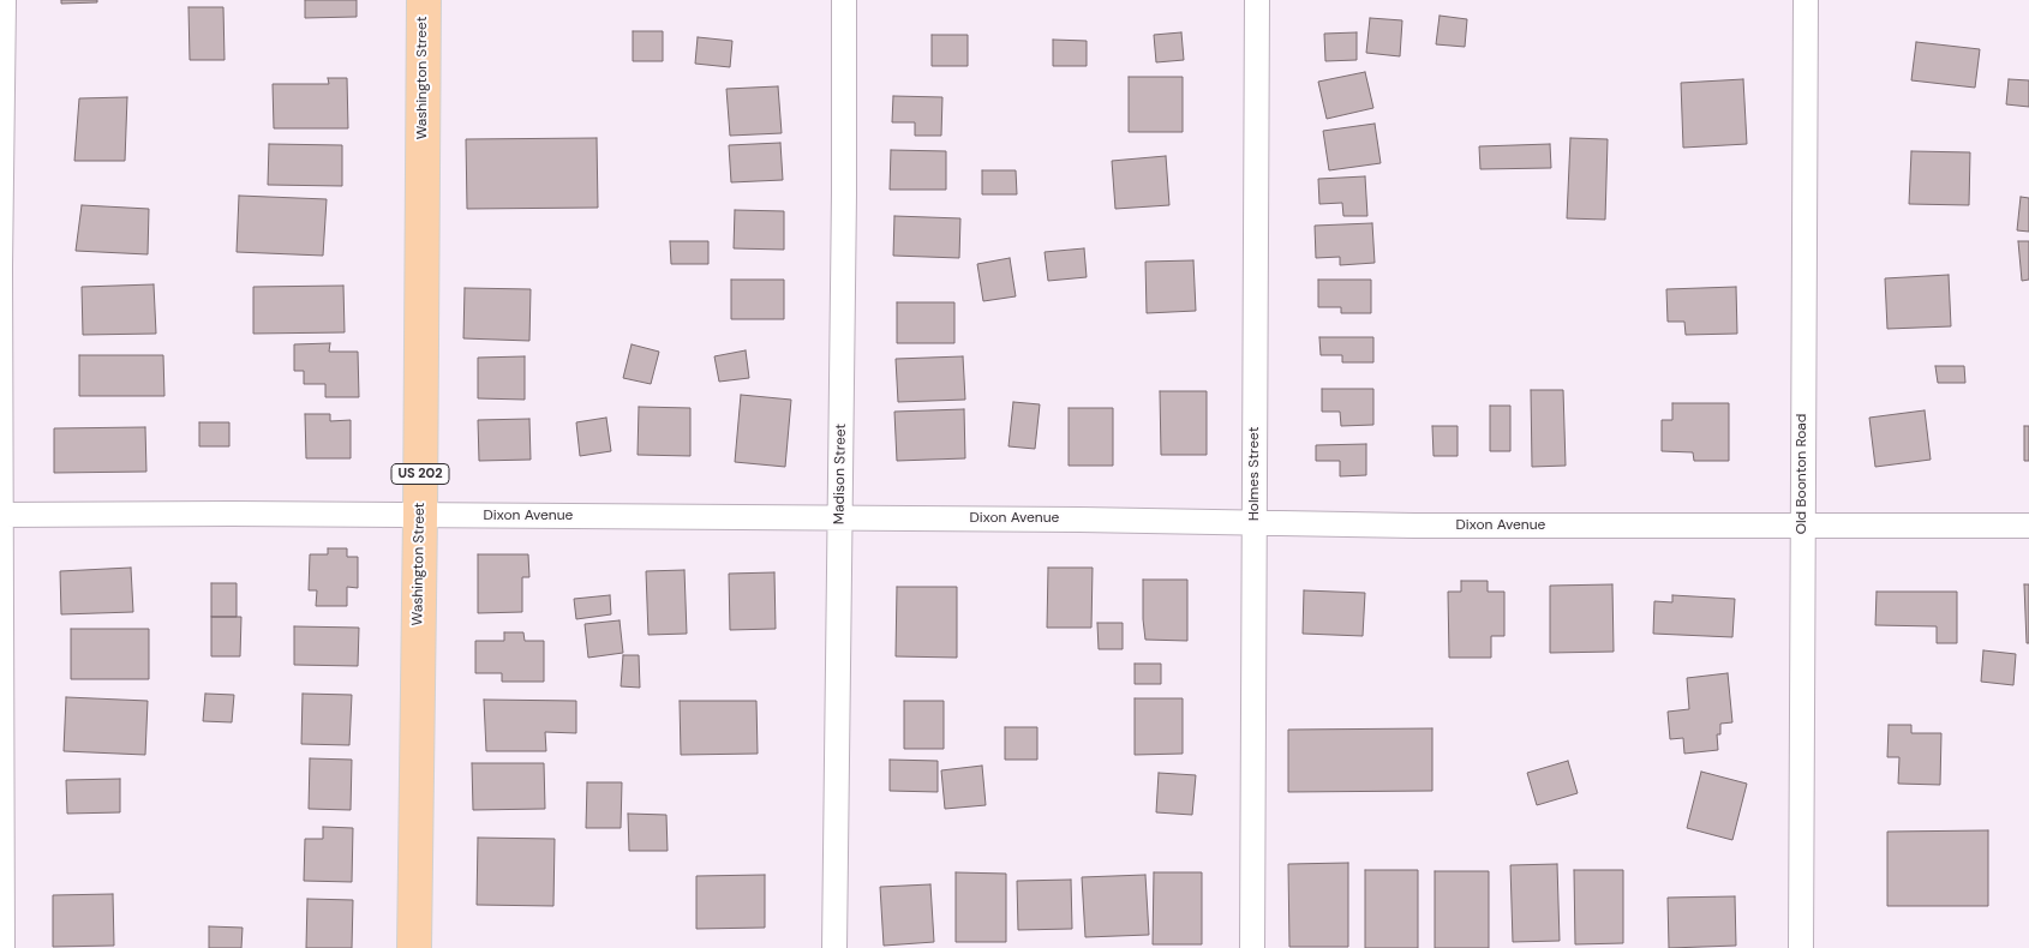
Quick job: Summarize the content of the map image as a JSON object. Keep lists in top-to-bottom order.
{
  "streets": {
    "main road": ["Washington Street", "US 202"],
    "street": [
      "Madison Street",
      "Holmes Street",
      "Old Boonton Road",
      "Dixon Avenue"
    ]
  },
  "crossings": [
    ["Washington Street", "Dixon Avenue"],
    ["Madison Street", "Dixon Avenue"],
    ["Holmes Street", "Dixon Avenue"],
    ["Old Boonton Road", "Dixon Avenue"]
  ]
}
